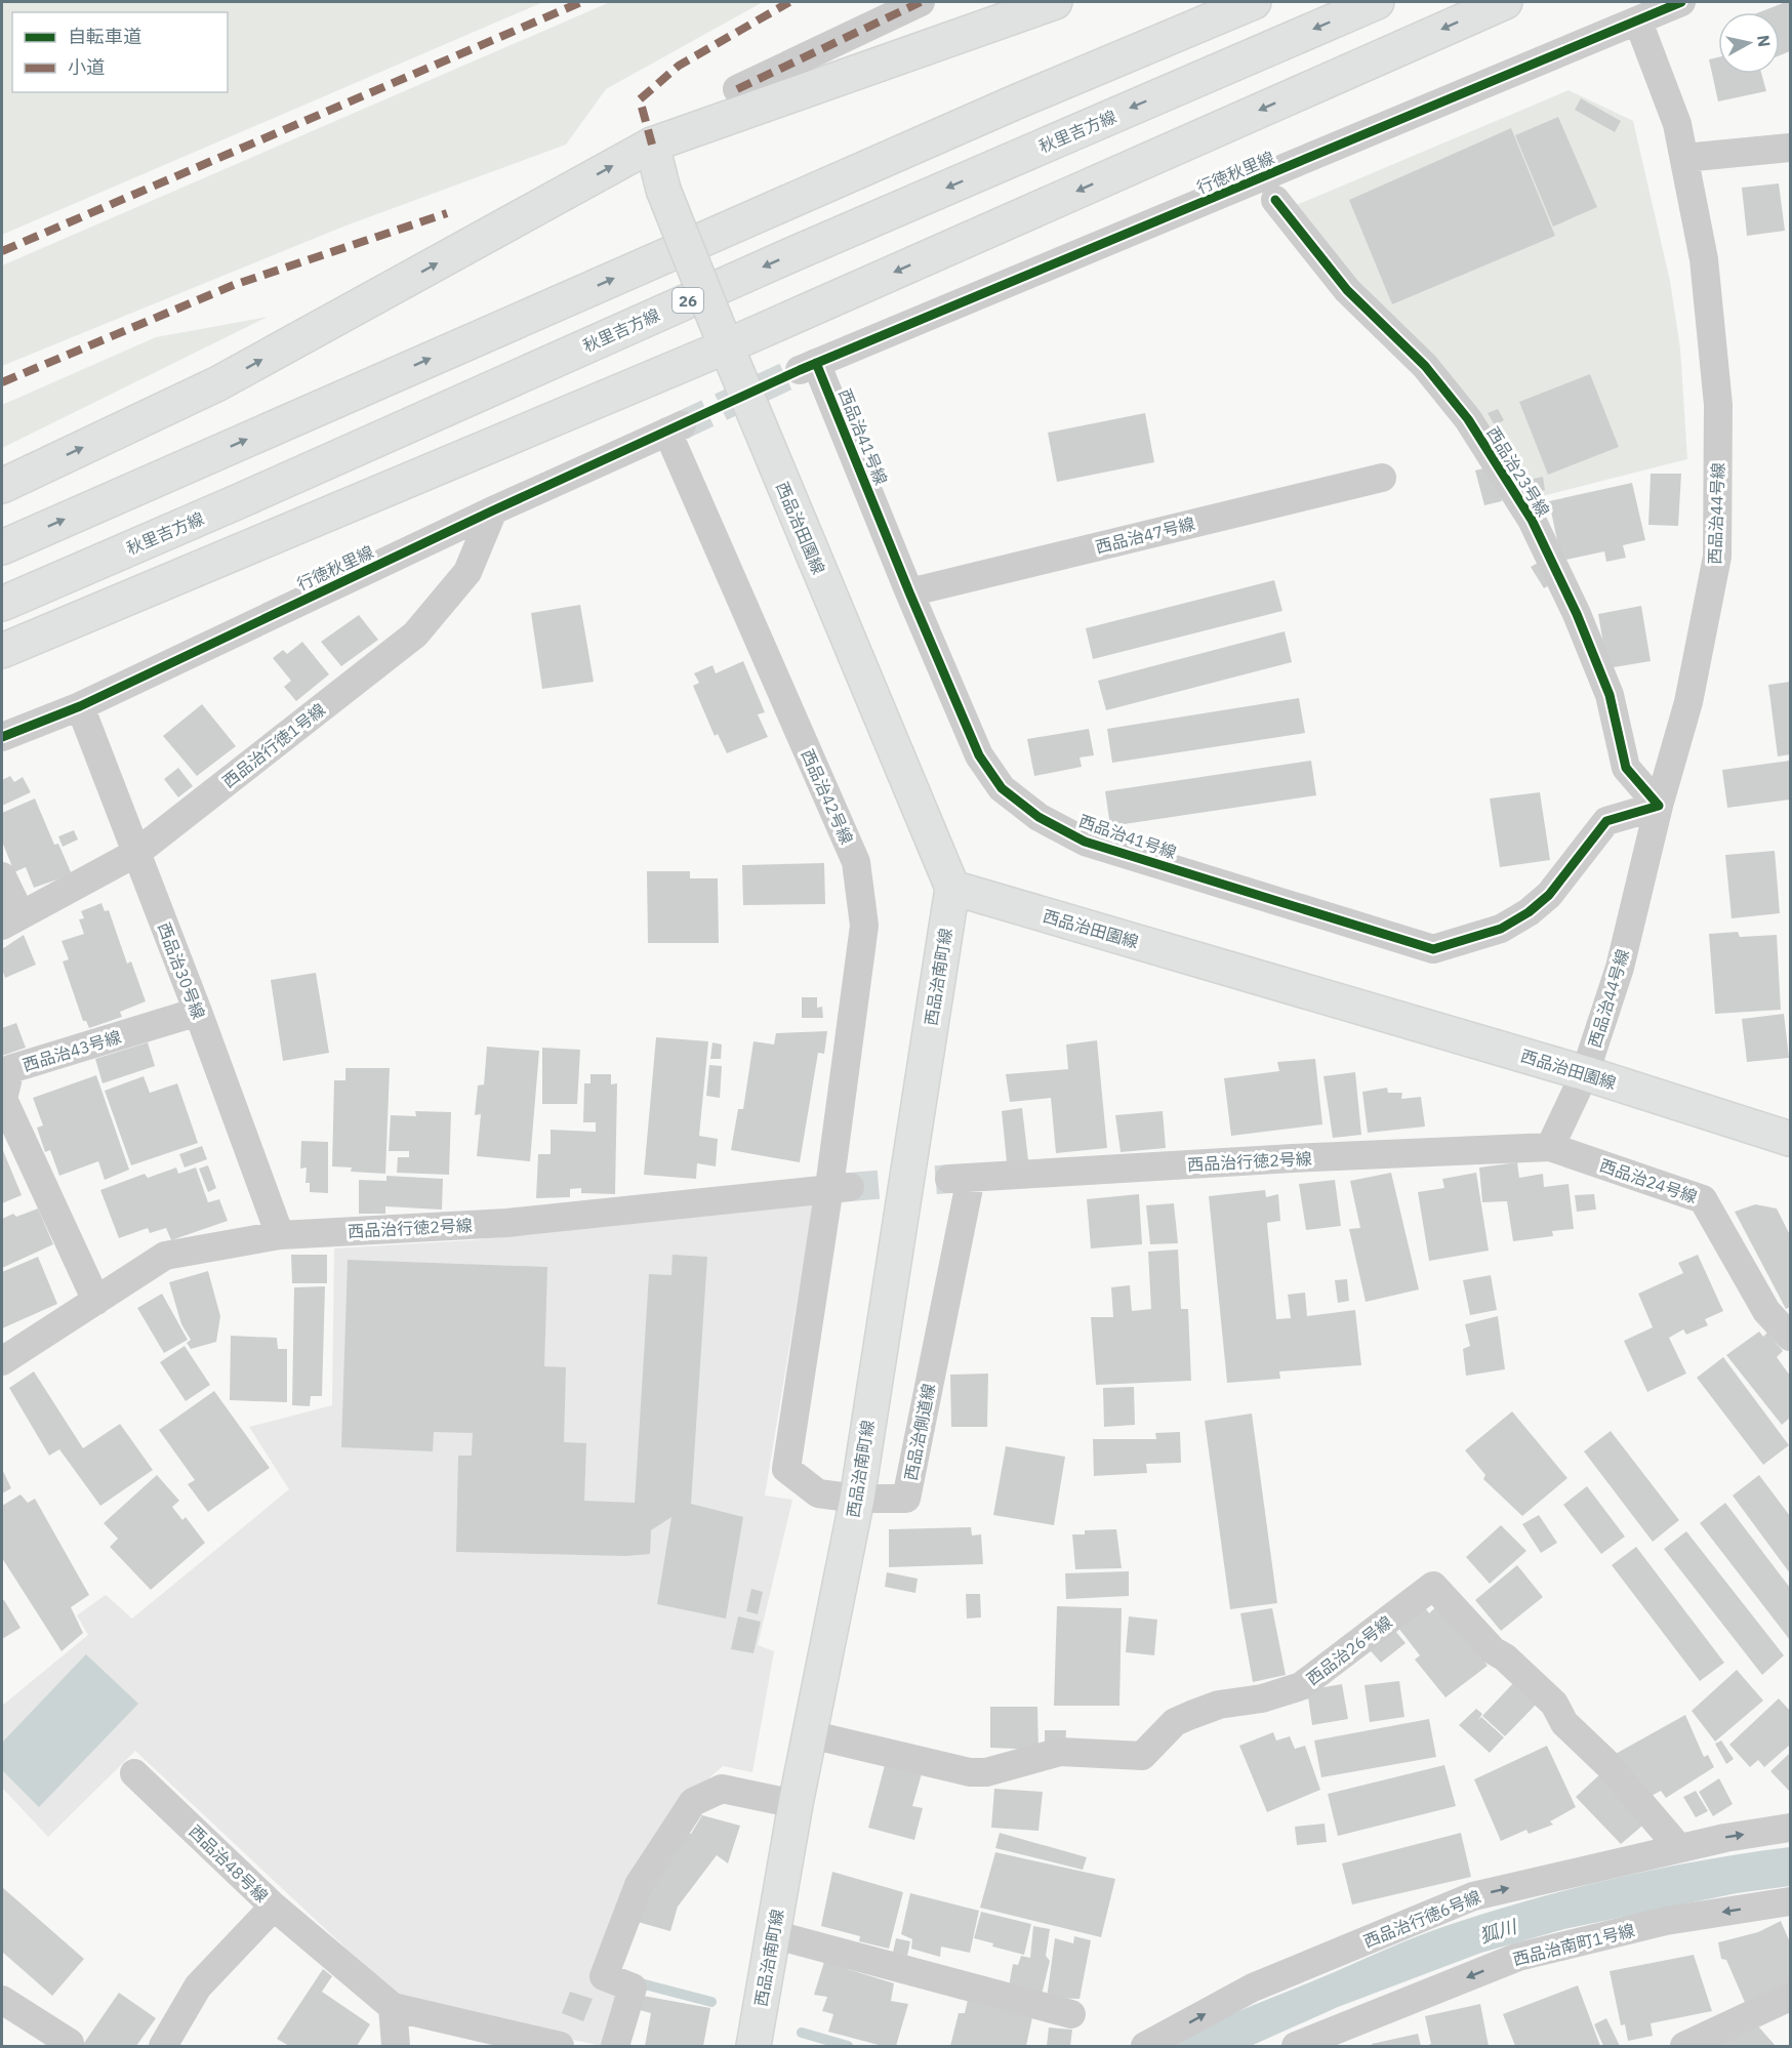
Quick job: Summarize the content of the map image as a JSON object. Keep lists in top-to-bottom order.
{
  "streets": {
    "main road": [
      "秋里吉方線",
      "26",
      "西品治田園線",
      "西品治南町線"
    ],
    "street": [
      "行徳秋里線",
      "西品治41号線",
      "西品治23号線",
      "西品治44号線",
      "西品治47号線",
      "西品治行徳1号線",
      "西品治42号線",
      "西品治30号線",
      "西品治43号線",
      "西品治行徳2号線",
      "西品治24号線",
      "西品治側道線",
      "西品治26号線",
      "西品治48号線",
      "西品治行徳6号線",
      "西品治南町1号線"
    ]
  },
  "crossings": [
    ["行徳秋里線", "西品治41号線"],
    ["行徳秋里線", "西品治44号線"],
    ["行徳秋里線", "西品治行徳1号線"],
    ["行徳秋里線", "西品治42号線"],
    ["行徳秋里線", "西品治30号線"],
    ["西品治41号線", "西品治23号線"],
    ["西品治41号線", "西品治44号線"],
    ["西品治41号線", "西品治47号線"],
    ["西品治23号線", "西品治44号線"],
    ["西品治44号線", "西品治田園線"],
    ["西品治田園線", "西品治南町線"],
    ["西品治行徳1号線", "西品治30号線"],
    ["西品治42号線", "西品治行徳2号線"],
    ["西品治42号線", "西品治側道線"],
    ["西品治30号線", "西品治43号線"],
    ["西品治30号線", "西品治行徳2号線"],
    ["西品治南町線", "西品治側道線"],
    ["西品治南町線", "西品治26号線"],
    ["西品治43号線", "西品治行徳2号線"],
    ["西品治行徳2号線", "西品治24号線"],
    ["西品治行徳2号線", "西品治側道線"],
    ["西品治26号線", "西品治行徳6号線"]
  ],
  "one_way": ["西品治行徳6号線", "西品治南町1号線"],
  "water": ["狐川"],
  "legend": ["自転車道", "小道"],
  "north": "right"
}
